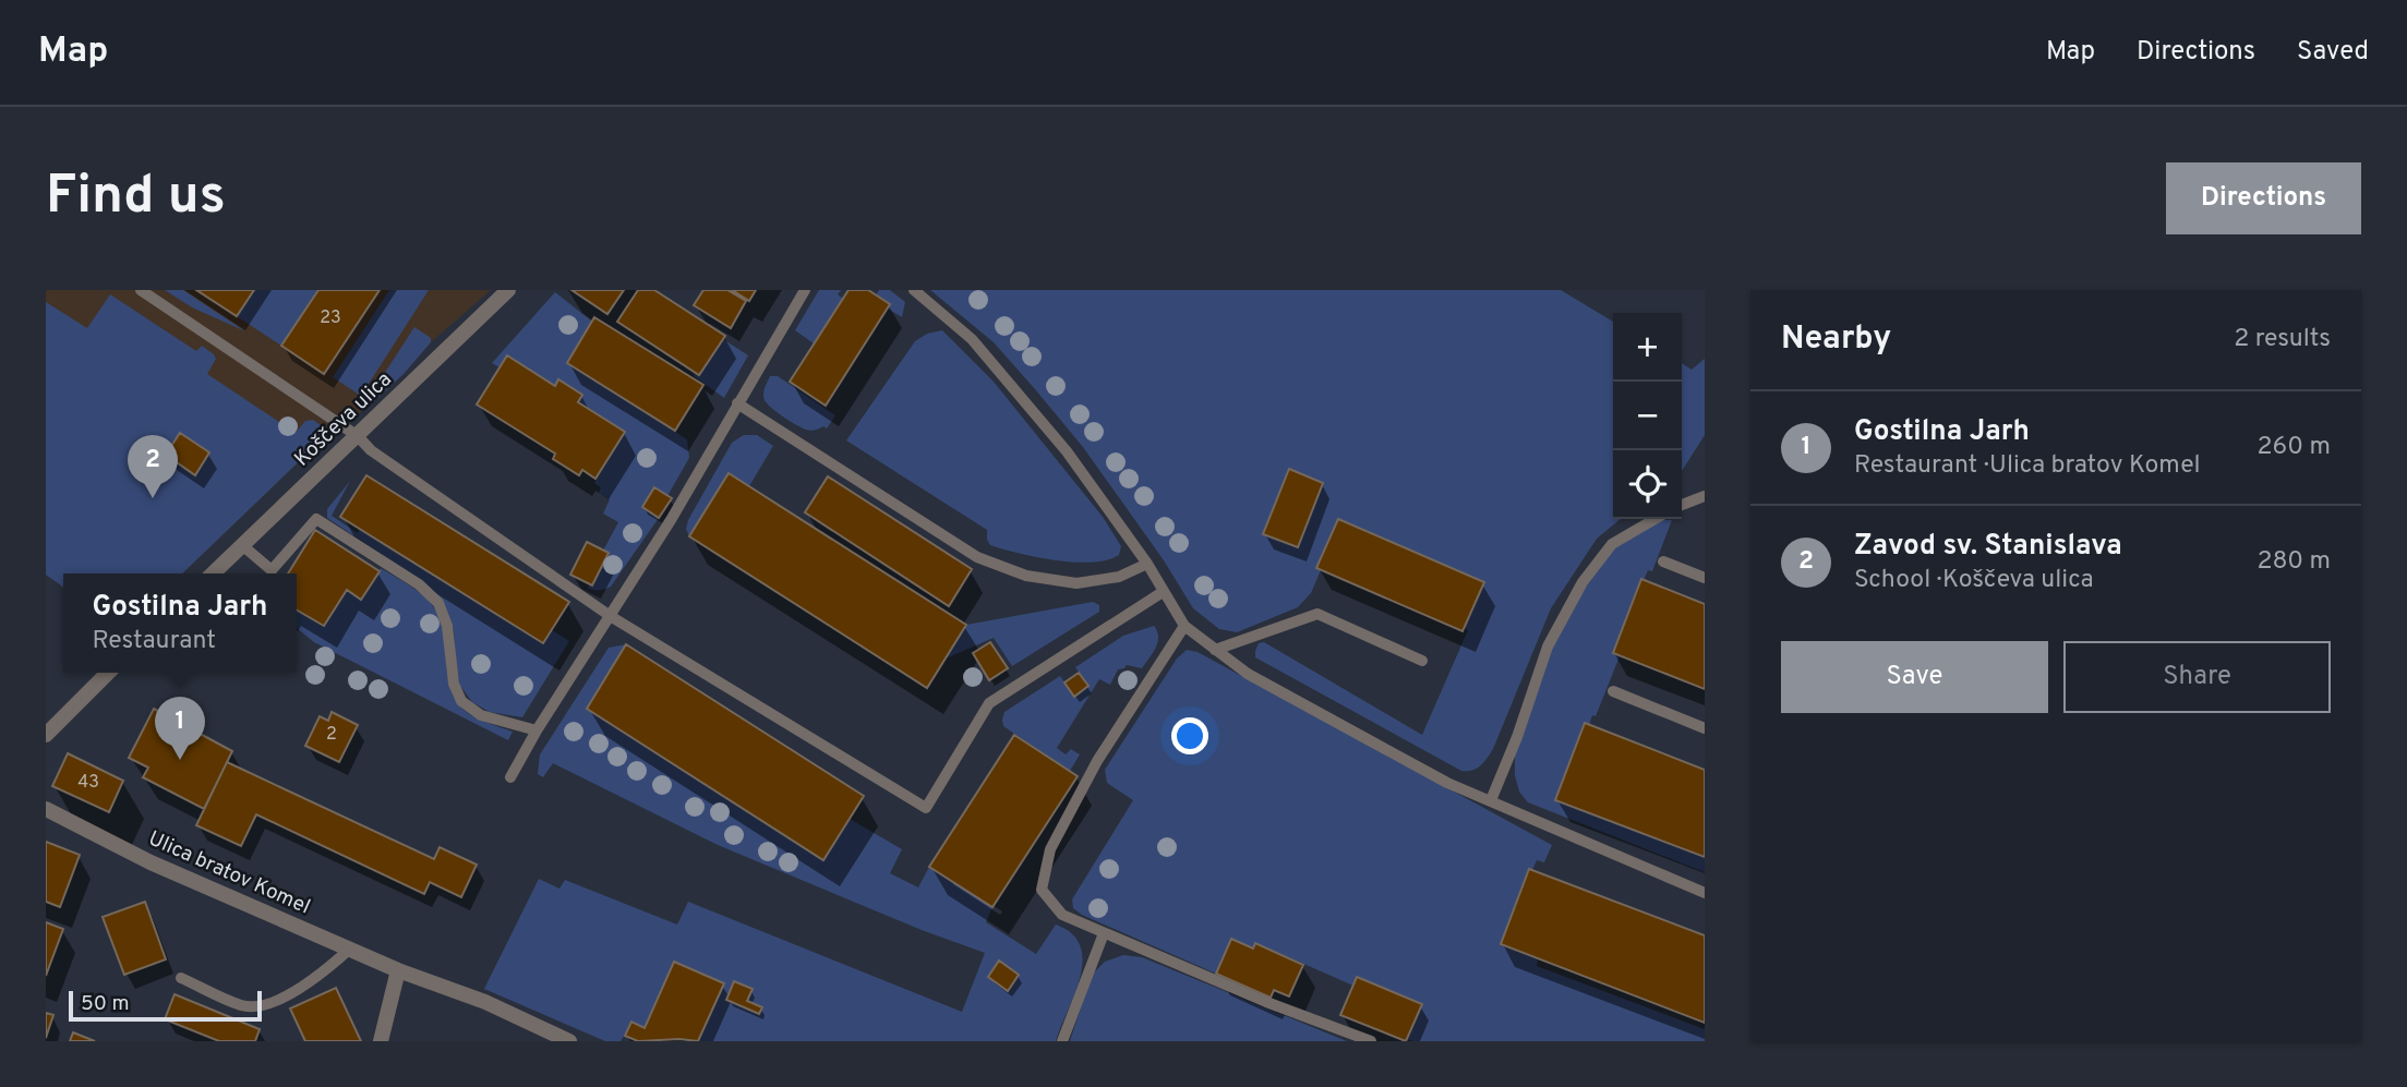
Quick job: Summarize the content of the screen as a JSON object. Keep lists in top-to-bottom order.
{
  "streets": {
    "street": ["Koščeva ulica", "Ulica bratov Komel"]
  },
  "house_numbers": ["23", "2", "43"],
  "scale_bar": "50 m",
  "page": {
    "header": "Map",
    "nav": ["Map", "Directions", "Saved"],
    "buttons": [
      "Directions",
      ["Save", "Share"]
    ],
    "title": "Find us",
    "heading": ["Nearby", "2 results"],
    "map_buttons": ["+", "−"],
    "list": [
      {
        "mark": "1",
        "name": "Gostilna Jarh",
        "note": "Restaurant · Ulica bratov Komel",
        "value": "260 m"
      },
      {
        "mark": "2",
        "name": "Zavod sv. Stanislava",
        "note": "School · Koščeva ulica",
        "value": "280 m"
      }
    ],
    "pins": ["2", "1"],
    "popup": ["Gostilna Jarh", "Restaurant"],
    "scale": "50 m"
  }
}
